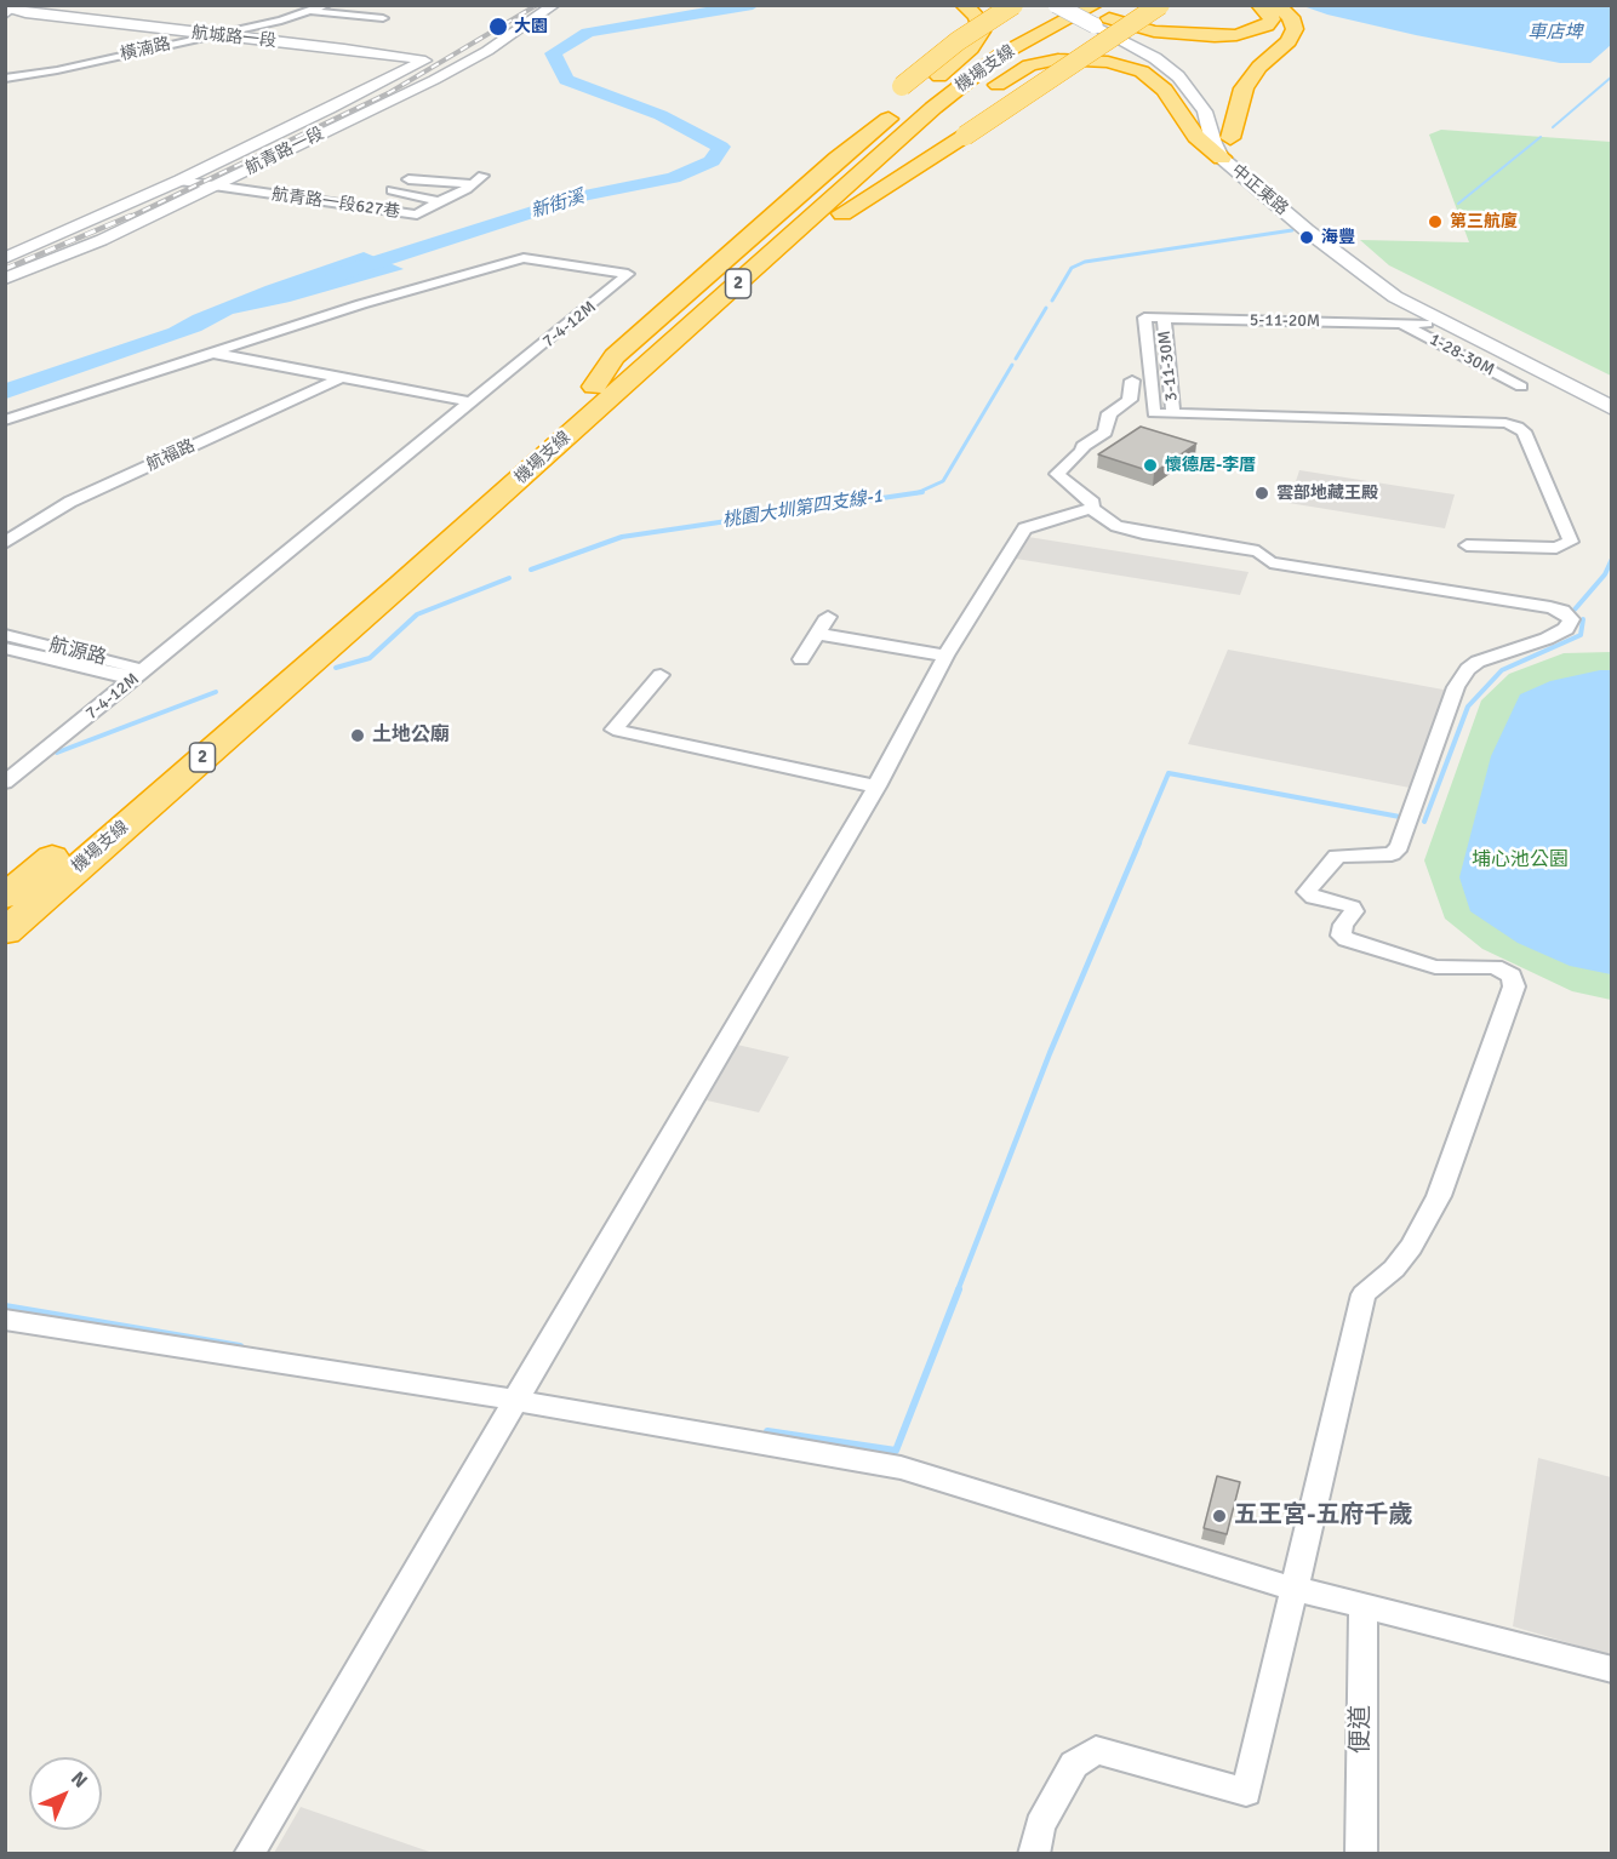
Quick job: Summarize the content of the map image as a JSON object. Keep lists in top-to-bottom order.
{
  "streets": {
    "highway": ["機場支線", "2"],
    "main road": ["中正東路"],
    "street": [
      "航城路一段",
      "橫湳路",
      "航青路一段",
      "航青路一段627巷",
      "5-11-20M",
      "7-4-12M",
      "1-28-30M",
      "3-11-30M",
      "航福路",
      "航源路",
      "便道"
    ]
  },
  "crossings": [
    ["航城路一段", "橫湳路"],
    ["航城路一段", "航青路一段"],
    ["機場支線", "中正東路"],
    ["航青路一段", "航青路一段627巷"],
    ["5-11-20M", "1-28-30M"],
    ["5-11-20M", "3-11-30M"],
    ["7-4-12M", "航源路"]
  ],
  "water": ["車店埤", "新街溪", "桃園大圳第四支線-1"],
  "parks": ["埔心池公園"],
  "places": [
    "大園",
    "第三航廈",
    "海豐",
    "懷德居-李厝",
    "雲部地藏王殿",
    "土地公廟",
    "五王宮-五府千歲"
  ],
  "north": "top right"
}
